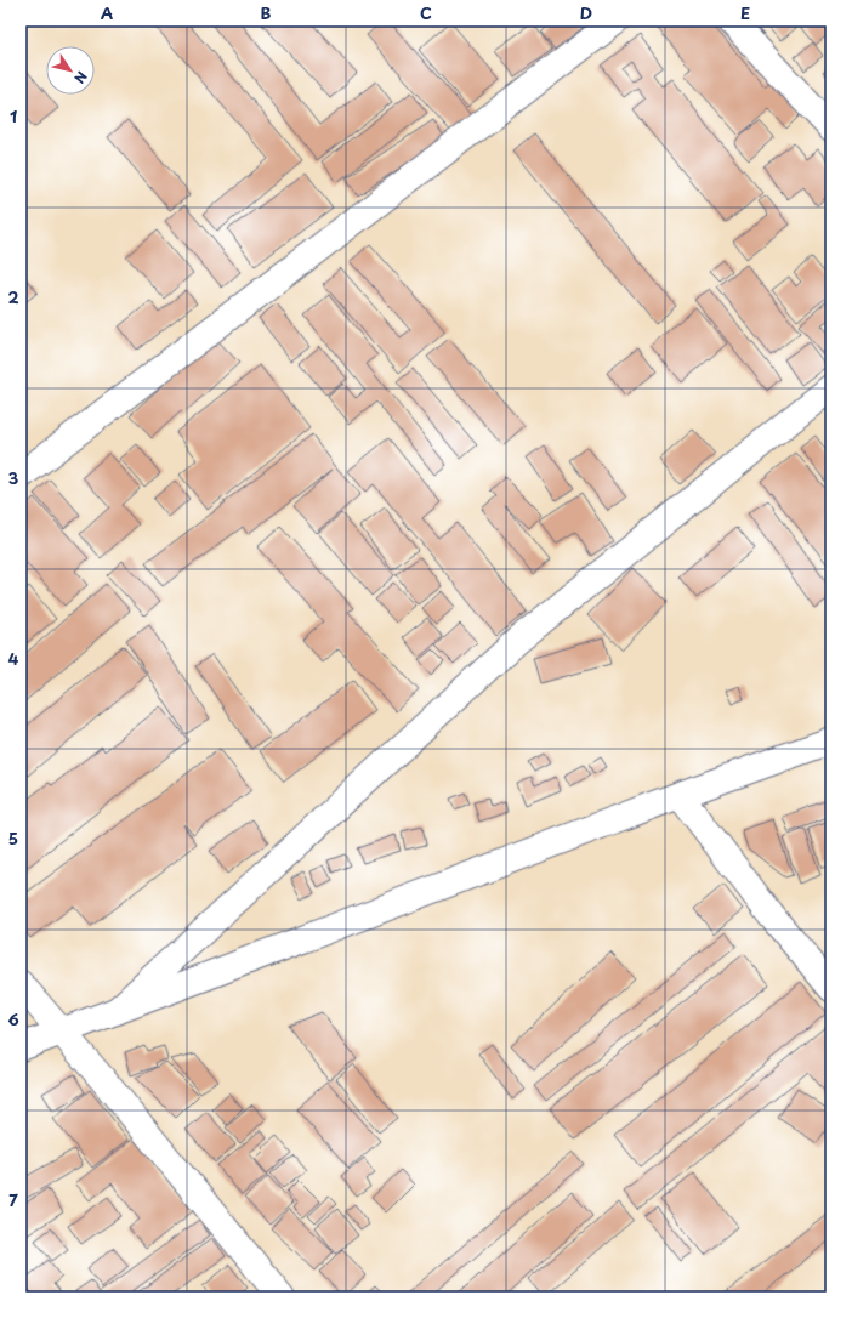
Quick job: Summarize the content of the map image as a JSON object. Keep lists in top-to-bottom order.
{
  "north": "bottom right",
  "grid": {
    "columns": [
      "A",
      "B",
      "C",
      "D",
      "E"
    ],
    "rows": [
      "1",
      "2",
      "3",
      "4",
      "5",
      "6",
      "7"
    ]
  }
}
